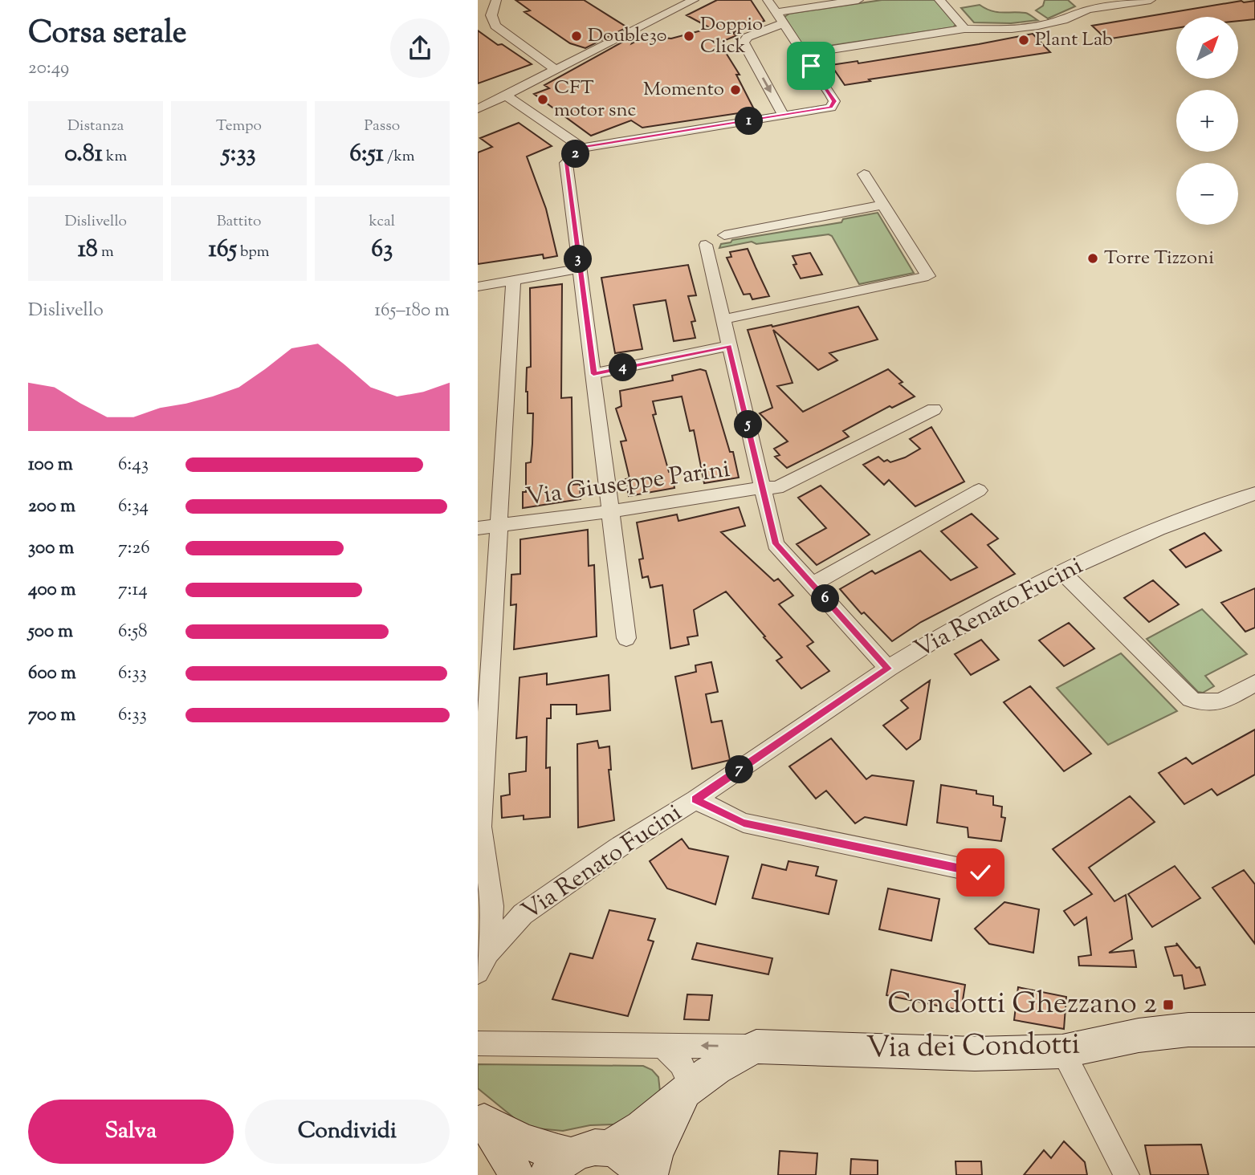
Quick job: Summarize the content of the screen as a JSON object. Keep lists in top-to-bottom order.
{
  "streets": {
    "street": ["Via Giuseppe Parini", "Via Renato Fucini", "Via dei Condotti"]
  },
  "places": {
    "other": [
      "Double30",
      "Doppio Click",
      "Plant Lab",
      "Momento",
      "CFT motor snc",
      "Torre Tizzoni"
    ],
    "transit": ["Condotti Ghezzano 2"]
  },
  "north": "top right",
  "page": {
    "heading": ["Corsa serale", "20:49"],
    "map_buttons": ["+", "−"],
    "stats": [
      ["Distanza", "0.81 km"],
      ["Tempo", "5:33"],
      ["Passo", "6:51 /km"],
      ["Dislivello", "18 m"],
      ["Battito", "165 bpm"],
      ["kcal", "63"]
    ],
    "pins": [
      "1",
      "2",
      "3",
      "4",
      "5",
      "6",
      "7"
    ],
    "chart": ["Dislivello", "165–180 m"],
    "list": [
      {
        "name": "100 m",
        "note": "6:43"
      },
      {
        "name": "200 m",
        "note": "6:34"
      },
      {
        "name": "300 m",
        "note": "7:26"
      },
      {
        "name": "400 m",
        "note": "7:14"
      },
      {
        "name": "500 m",
        "note": "6:58"
      },
      {
        "name": "600 m",
        "note": "6:33"
      },
      {
        "name": "700 m",
        "note": "6:33"
      }
    ],
    "buttons": ["Salva", "Condividi"]
  }
}
